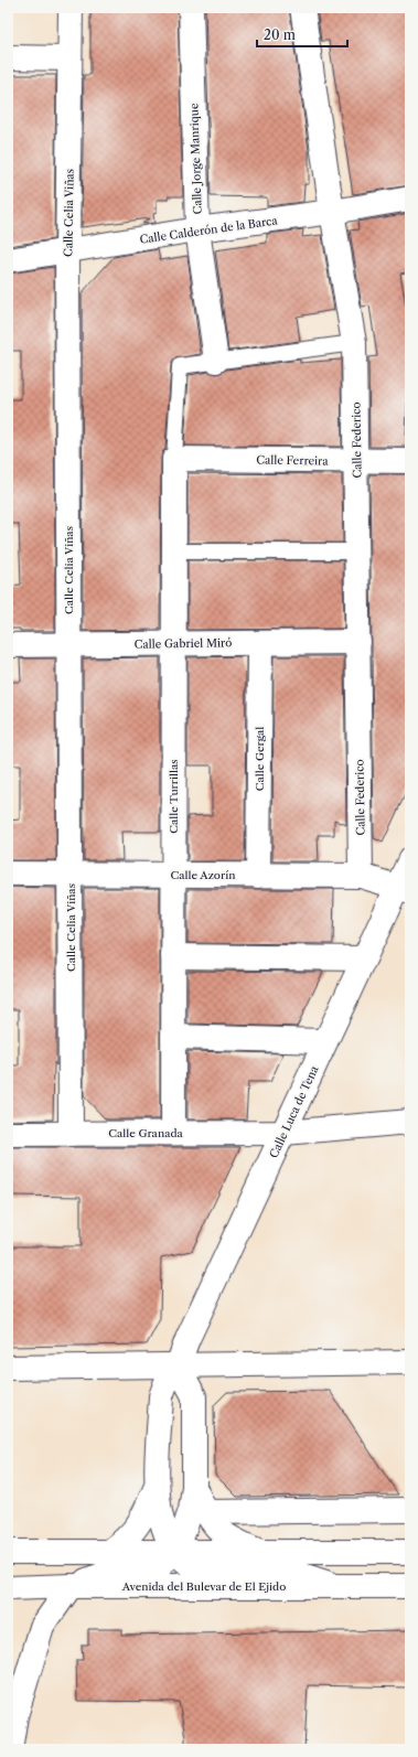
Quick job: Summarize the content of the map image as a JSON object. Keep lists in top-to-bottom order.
{
  "streets": {
    "street": [
      "Calle Jorge Manrique",
      "Calle Celia Viñas",
      "Calle Calderón de la Barca",
      "Calle Federico",
      "Calle Ferreira",
      "Calle Gabriel Miró",
      "Calle Gergal",
      "Calle Turrillas",
      "Calle Azorín",
      "Calle Luca de Tena",
      "Calle Granada",
      "Avenida del Bulevar de El Ejido"
    ]
  },
  "crossings": [
    ["Calle Jorge Manrique", "Calle Calderón de la Barca"],
    ["Calle Celia Viñas", "Calle Calderón de la Barca"],
    ["Calle Celia Viñas", "Calle Gabriel Miró"],
    ["Calle Celia Viñas", "Calle Azorín"],
    ["Calle Celia Viñas", "Calle Granada"],
    ["Calle Calderón de la Barca", "Calle Federico"],
    ["Calle Federico", "Calle Ferreira"],
    ["Calle Federico", "Calle Gabriel Miró"],
    ["Calle Federico", "Calle Azorín"],
    ["Calle Ferreira", "Calle Turrillas"],
    ["Calle Gabriel Miró", "Calle Gergal"],
    ["Calle Gabriel Miró", "Calle Turrillas"],
    ["Calle Gergal", "Calle Azorín"],
    ["Calle Turrillas", "Calle Azorín"],
    ["Calle Turrillas", "Calle Granada"],
    ["Calle Azorín", "Calle Luca de Tena"],
    ["Calle Luca de Tena", "Calle Granada"],
    ["Calle Luca de Tena", "Avenida del Bulevar de El Ejido"]
  ],
  "scale_bar": "20 m"
}
